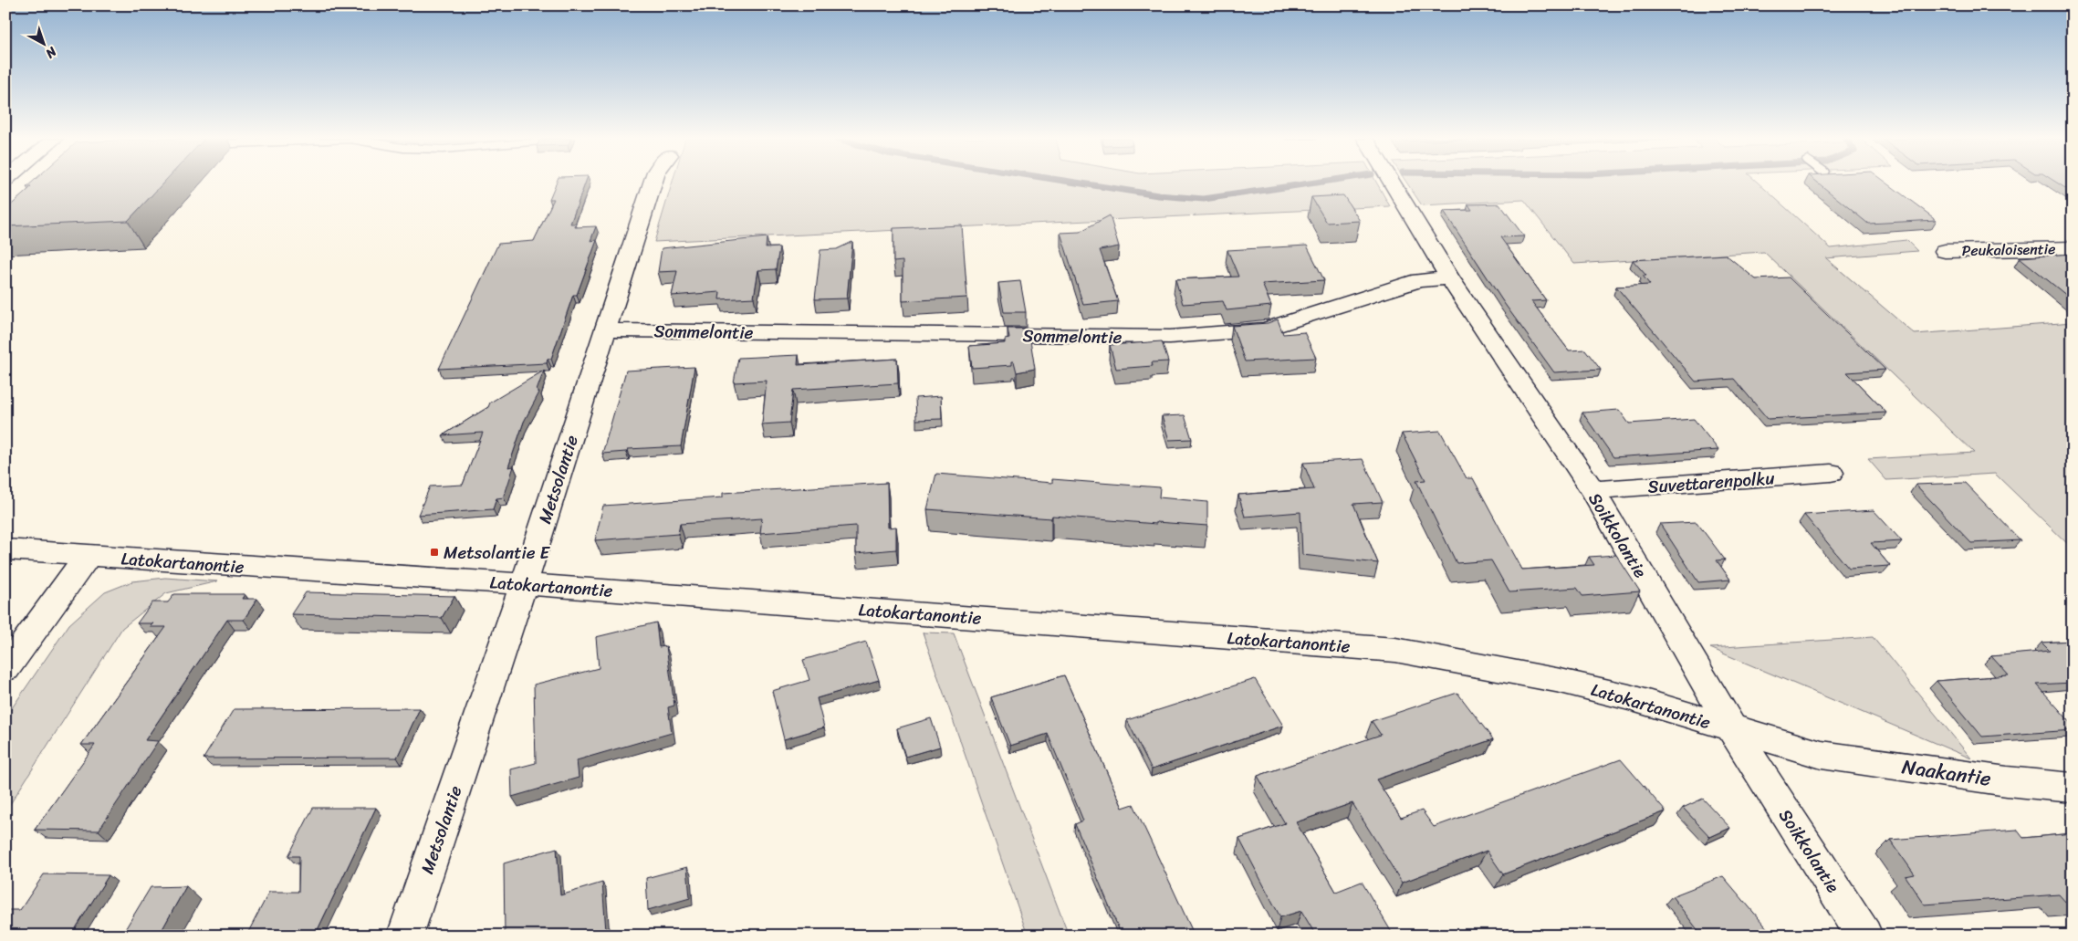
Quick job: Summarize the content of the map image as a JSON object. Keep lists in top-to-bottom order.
{
  "streets": {
    "street": [
      "Peukaloisentie",
      "Sommelontie",
      "Metsolantie",
      "Suvettarenpolku",
      "Soikkolantie",
      "Latokartanontie",
      "Naakantie"
    ]
  },
  "crossings": [
    ["Sommelontie", "Metsolantie"],
    ["Sommelontie", "Soikkolantie"],
    ["Metsolantie", "Latokartanontie"],
    ["Suvettarenpolku", "Soikkolantie"],
    ["Soikkolantie", "Latokartanontie"],
    ["Latokartanontie", "Naakantie"]
  ],
  "places": {
    "transit": ["Metsolantie E"]
  },
  "north": "bottom right"
}
